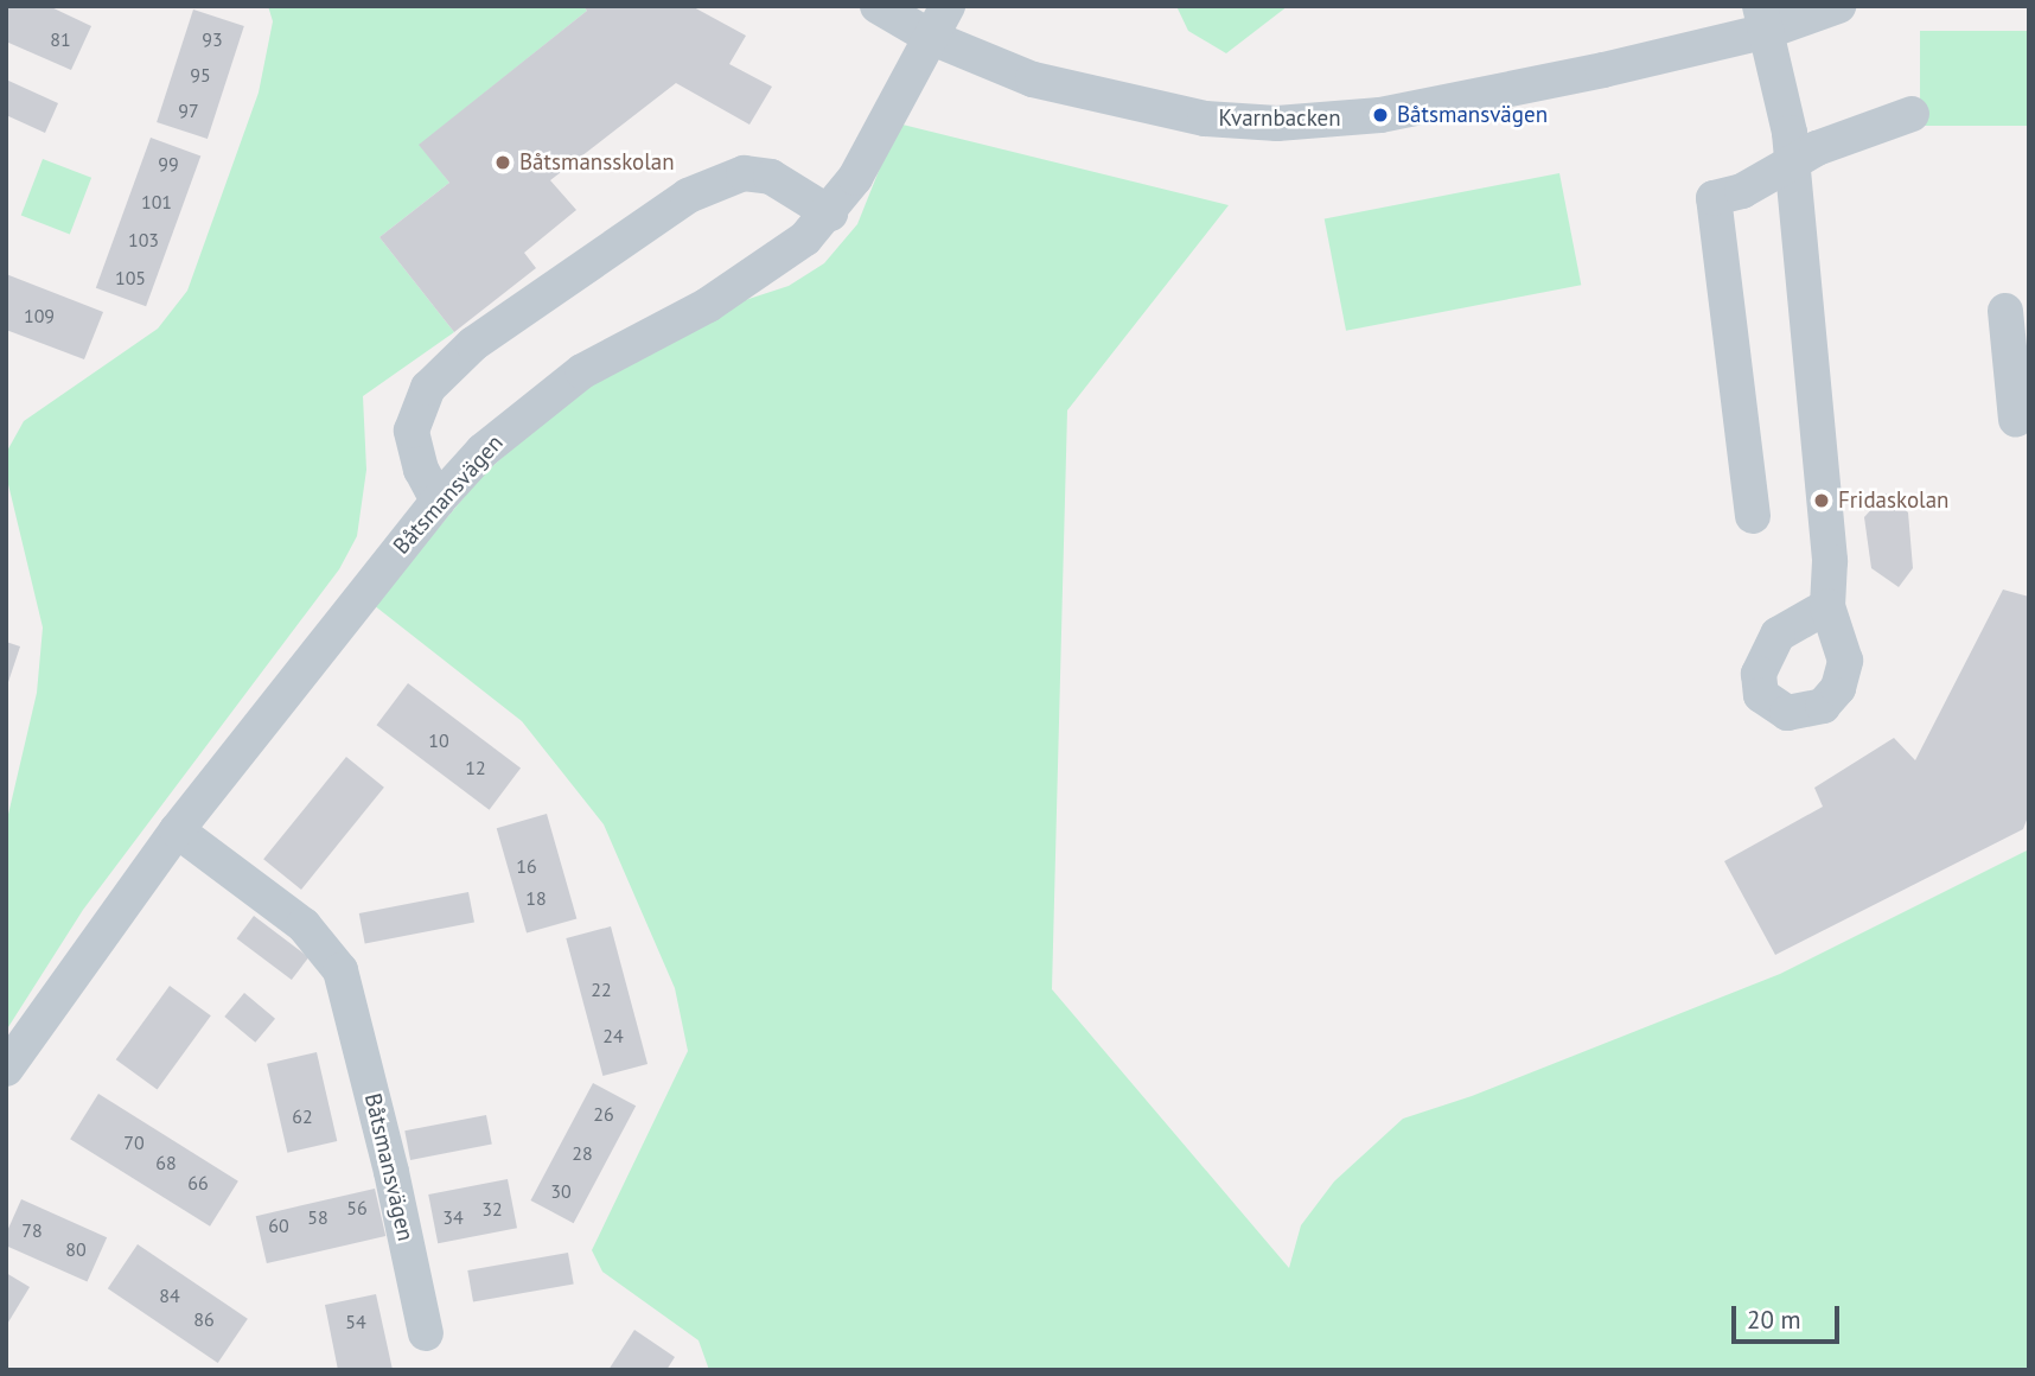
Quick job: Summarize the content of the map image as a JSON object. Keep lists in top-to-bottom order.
{
  "streets": {
    "street": ["Kvarnbacken", "Båtsmansvägen"]
  },
  "crossings": [
    ["Kvarnbacken", "Båtsmansvägen"]
  ],
  "places": ["Båtsmansvägen", "Båtsmansskolan", "Fridaskolan"],
  "house_numbers": [
    "81",
    "93",
    "95",
    "97",
    "99",
    "101",
    "103",
    "105",
    "109",
    "10",
    "12",
    "16",
    "18",
    "22",
    "24",
    "26",
    "62",
    "70",
    "28",
    "68",
    "66",
    "30",
    "56",
    "32",
    "58",
    "34",
    "60",
    "78",
    "80",
    "84",
    "86",
    "54"
  ],
  "scale_bar": "20 m"
}
